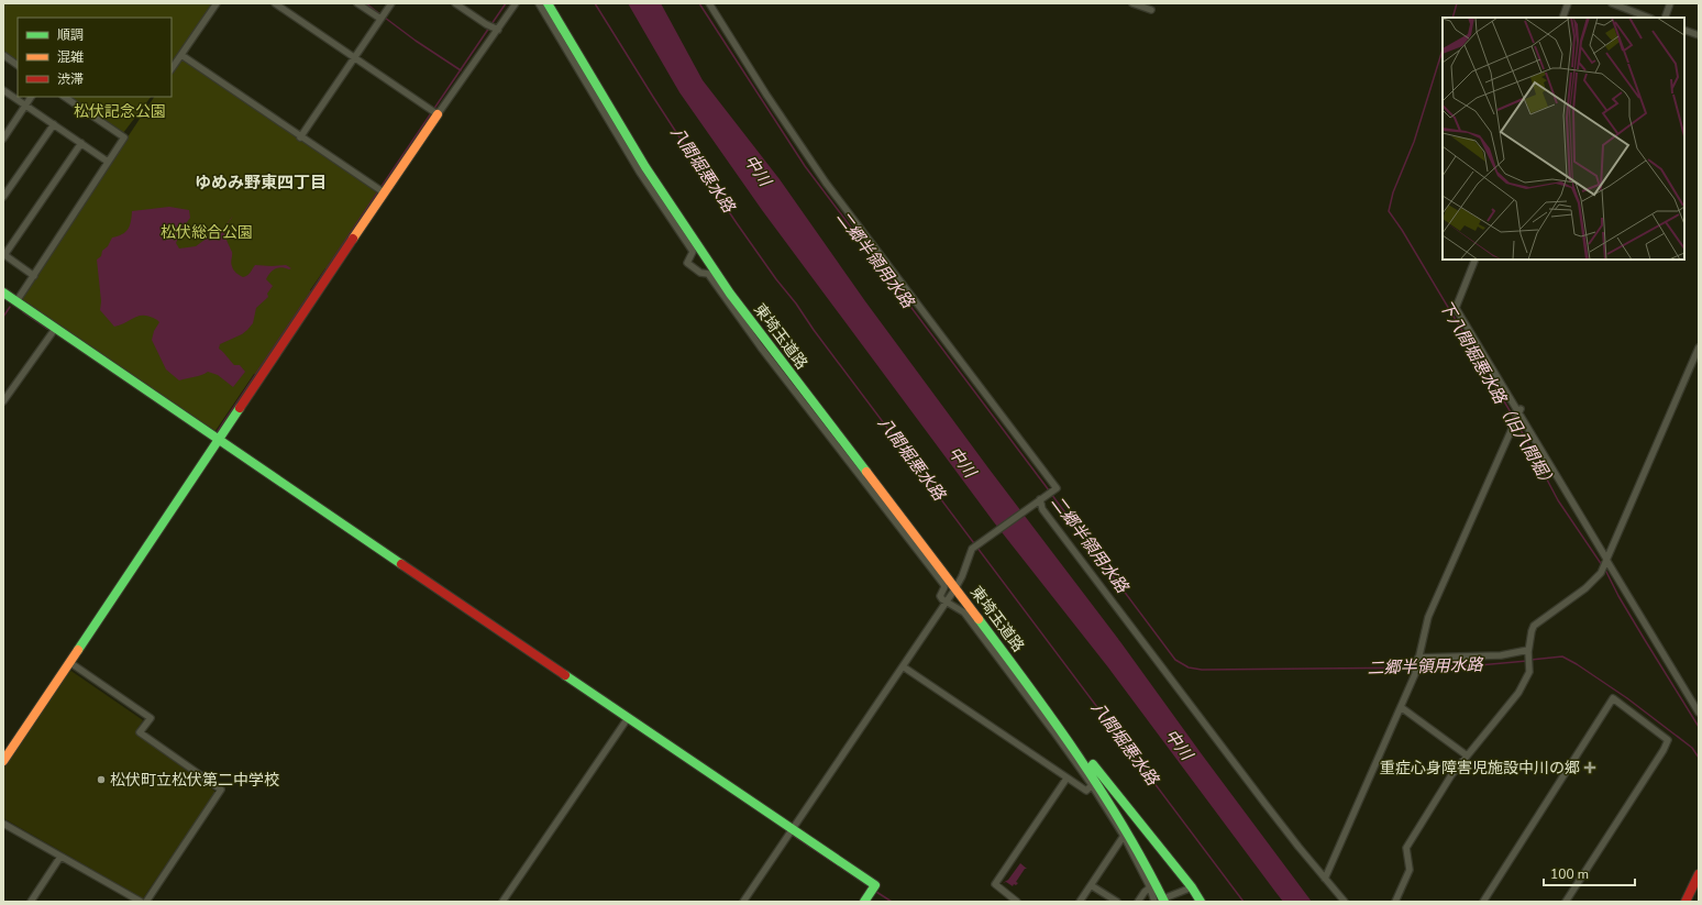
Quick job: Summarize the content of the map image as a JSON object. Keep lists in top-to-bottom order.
{
  "streets": {
    "main road": ["東埼玉道路"]
  },
  "districts": ["ゆめみ野東四丁目"],
  "water": [
    "八間堀悪水路",
    "中川",
    "二郷半領用水路",
    "下八間堀悪水路（旧八間堀）"
  ],
  "parks": ["松伏記念公園", "松伏総合公園"],
  "places": {
    "health": ["重症心身障害児施設中川の郷"],
    "other": ["松伏町立松伏第二中学校"]
  },
  "legend": ["順調", "混雑", "渋滞"],
  "scale_bar": "100 m"
}
